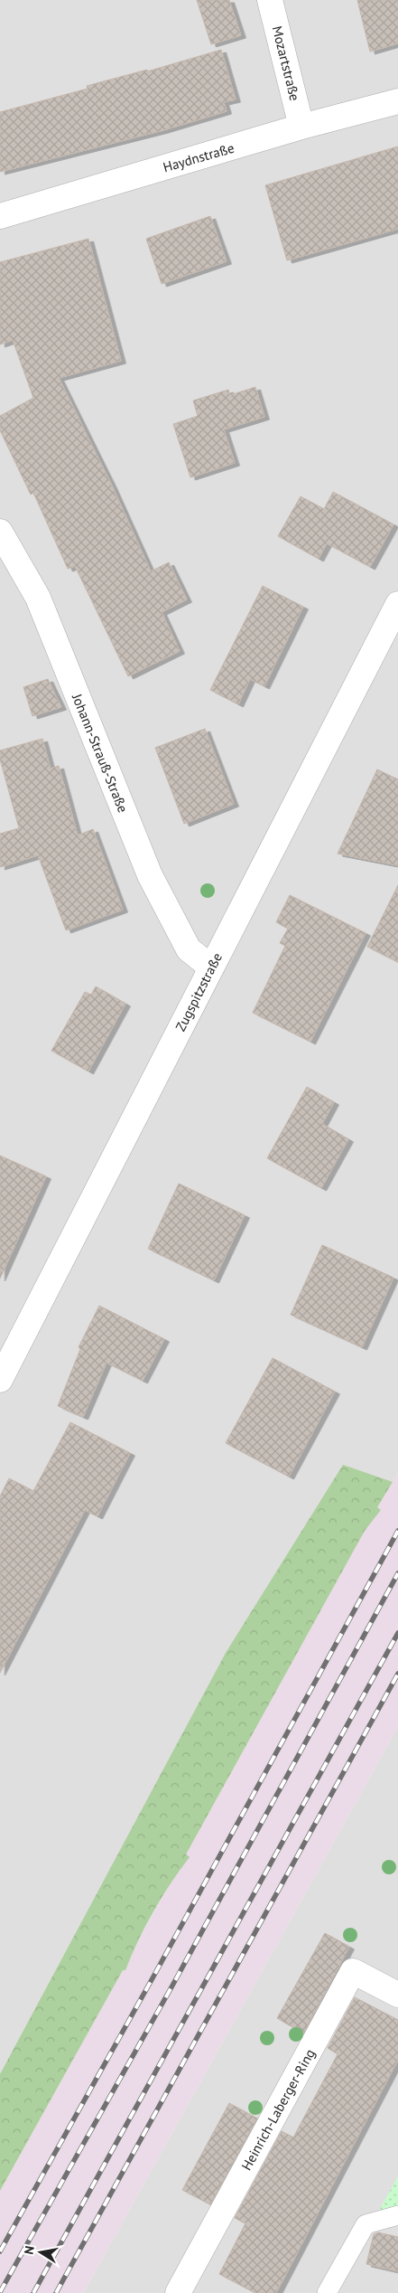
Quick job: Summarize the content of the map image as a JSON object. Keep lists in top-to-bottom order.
{
  "streets": {
    "street": [
      "Mozartstraße",
      "Haydnstraße",
      "Johann-Strauß-Straße",
      "Zugspitzstraße",
      "Heinrich-Laberger-Ring"
    ]
  },
  "crossings": [
    ["Mozartstraße", "Haydnstraße"],
    ["Johann-Strauß-Straße", "Zugspitzstraße"]
  ],
  "north": "left"
}
